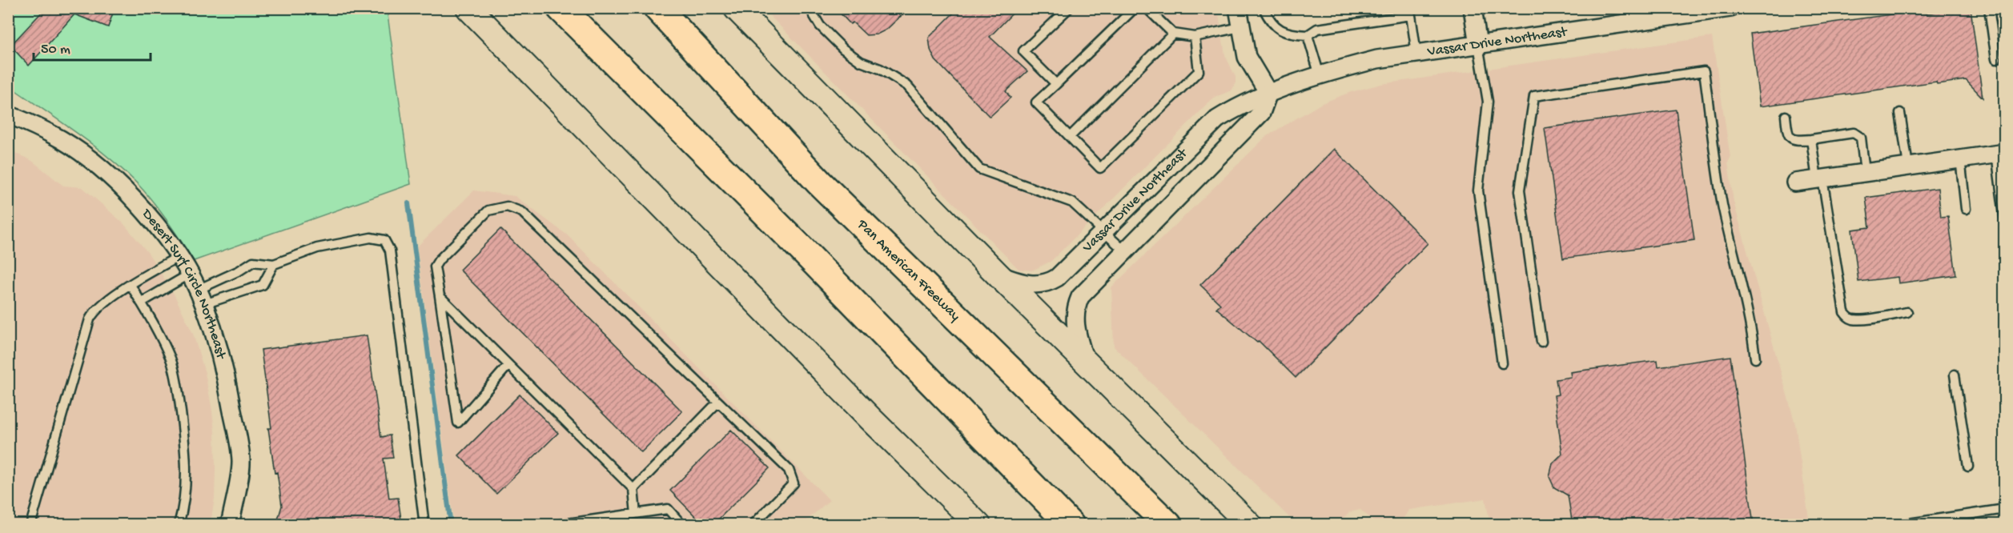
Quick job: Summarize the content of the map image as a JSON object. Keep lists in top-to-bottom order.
{
  "streets": {
    "highway": ["Pan American Freeway"],
    "street": ["Vassar Drive Northeast", "Desert Surf Circle Northeast"]
  },
  "scale_bar": "50 m"
}
